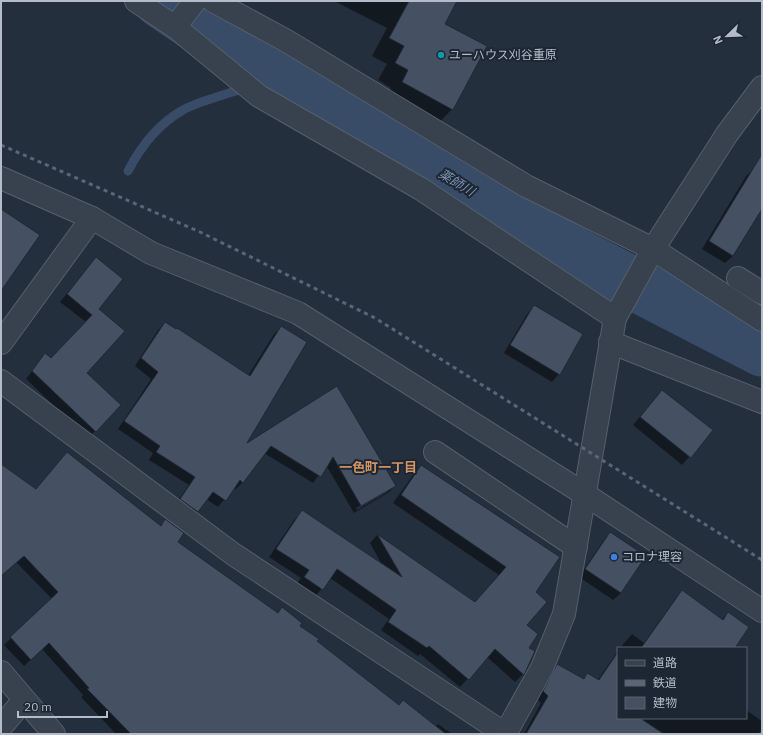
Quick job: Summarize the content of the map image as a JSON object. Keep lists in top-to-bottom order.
{
  "districts": ["一色町一丁目"],
  "water": ["薬師川"],
  "places": ["ユーハウス刈谷重原", "コロナ理容"],
  "legend": ["道路", "鉄道", "建物"],
  "scale_bar": "20 m",
  "north": "bottom left"
}
